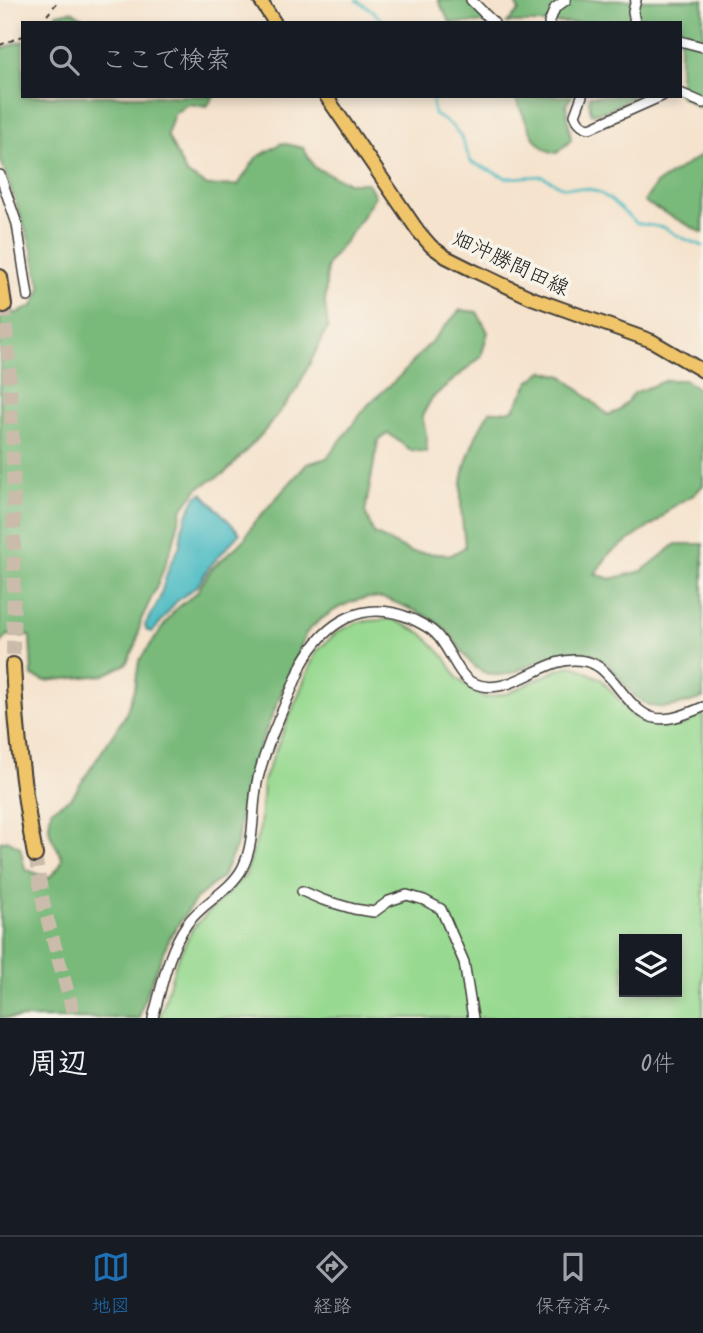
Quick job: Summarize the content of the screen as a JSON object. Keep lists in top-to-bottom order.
{
  "streets": {
    "main road": ["畑沖勝間田線"]
  },
  "page": {
    "search": "ここで検索",
    "heading": ["周辺", "0件"],
    "nav": ["地図", "経路", "保存済み"]
  }
}
